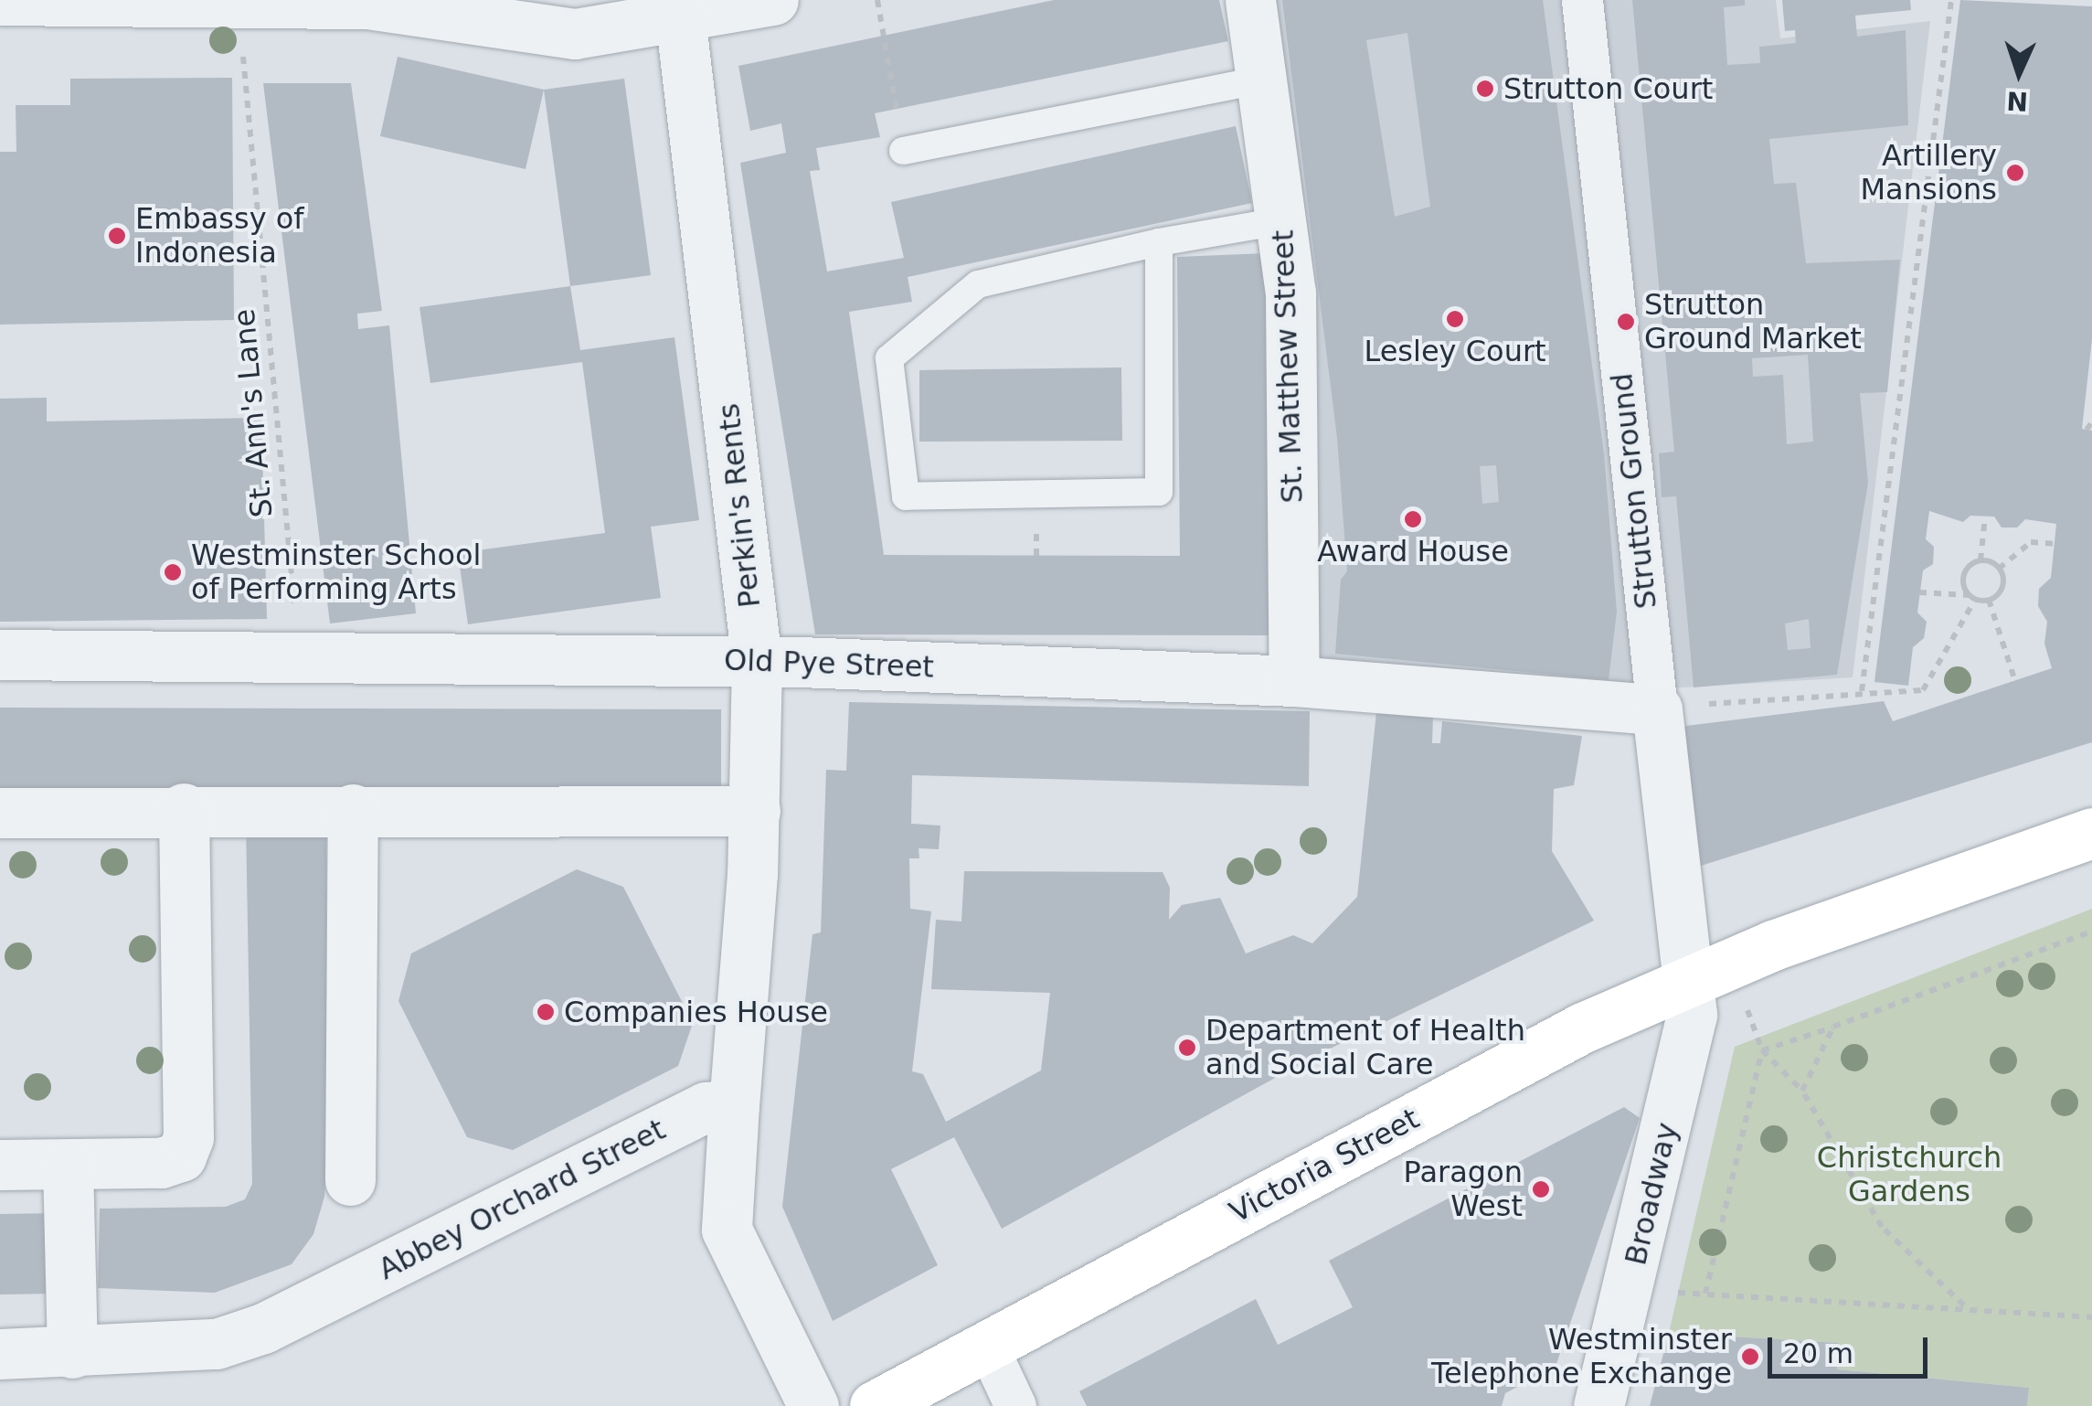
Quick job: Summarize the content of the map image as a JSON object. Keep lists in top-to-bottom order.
{
  "streets": {
    "main road": ["Victoria Street"],
    "street": [
      "St. Matthew Street",
      "Strutton Ground",
      "Perkin's Rents",
      "Old Pye Street",
      "Broadway",
      "Abbey Orchard Street"
    ],
    "path": ["St. Ann's Lane"]
  },
  "crossings": [
    ["St. Matthew Street", "Old Pye Street"],
    ["St. Ann's Lane", "Old Pye Street"],
    ["Strutton Ground", "Old Pye Street"],
    ["Strutton Ground", "Victoria Street"],
    ["Strutton Ground", "Broadway"],
    ["Perkin's Rents", "Old Pye Street"],
    ["Perkin's Rents", "Abbey Orchard Street"],
    ["Victoria Street", "Broadway"]
  ],
  "parks": ["Christchurch Gardens"],
  "places": [
    "Strutton Court",
    "Artillery Mansions",
    "Embassy of Indonesia",
    "Lesley Court",
    "Strutton Ground Market",
    "Award House",
    "Westminster School of Performing Arts",
    "Companies House",
    "Department of Health and Social Care",
    "Paragon West",
    "Westminster Telephone Exchange"
  ],
  "scale_bar": "20 m",
  "north": "bottom"
}
